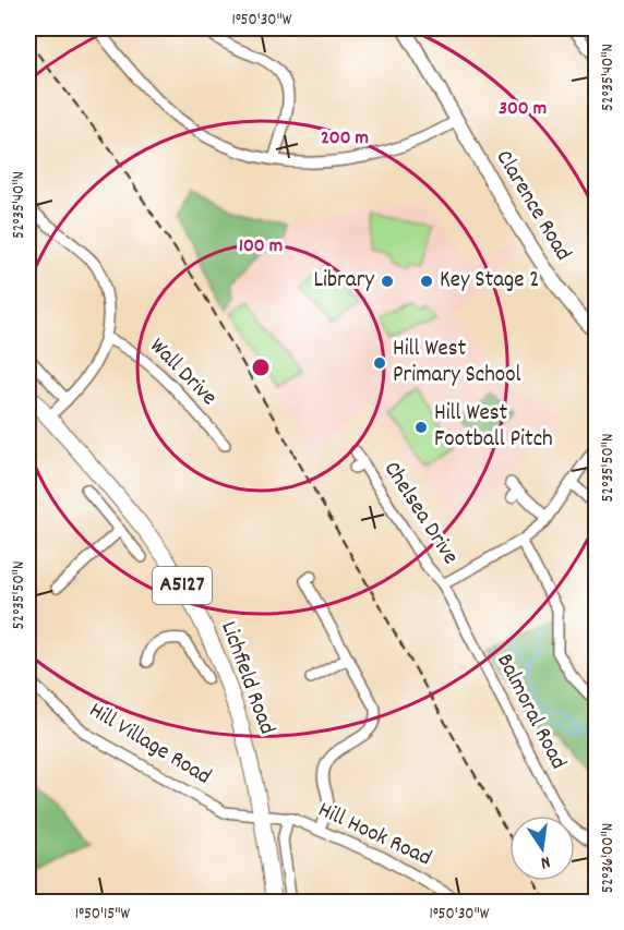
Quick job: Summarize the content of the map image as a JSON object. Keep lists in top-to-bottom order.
{
  "streets": {
    "main road": ["A5127", "Lichfield Road"],
    "street": [
      "Clarence Road",
      "Wall Drive",
      "Chelsea Drive",
      "Balmoral Road",
      "Hill Village Road",
      "Hill Hook Road"
    ]
  },
  "crossings": [
    ["Chelsea Drive", "Balmoral Road"],
    ["Lichfield Road", "Hill Village Road"],
    ["Lichfield Road", "Hill Hook Road"],
    ["Hill Village Road", "Hill Hook Road"]
  ],
  "places": [
    "Library",
    "Key Stage 2",
    "Hill West Primary School",
    "Hill West Football Pitch"
  ],
  "north": "bottom",
  "coordinates": [
    "1°50'30\"W",
    "52°35'40\"N",
    "52°35'50\"N",
    "52°36'00\"N",
    "1°50'15\"W"
  ],
  "rings": ["300 m", "200 m", "100 m"]
}
